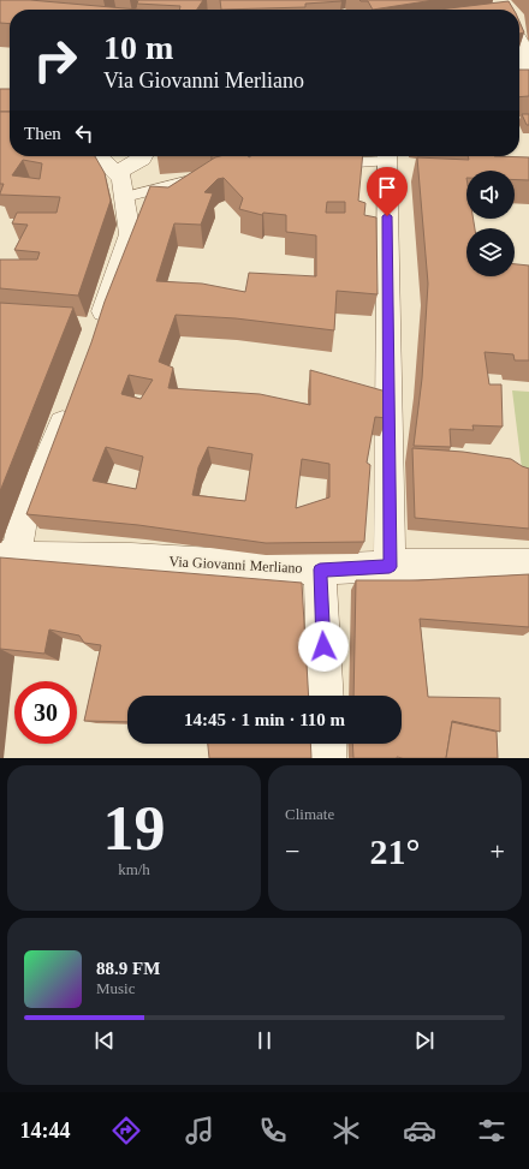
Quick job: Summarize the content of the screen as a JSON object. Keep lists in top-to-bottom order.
{
  "streets": {
    "street": ["Via Giovanni Merliano"]
  },
  "page": {
    "turn": ["10 m", "Via Giovanni Merliano"],
    "then": "Then",
    "limit": "30",
    "trip": "14:45 · 1 min · 110 m",
    "tile": [
      ["19", "km/h"],
      "Climate"
    ],
    "heat": ["−", "21°", "+"],
    "song": ["88.9 FM", "Music"],
    "tabs": "14:44"
  }
}
